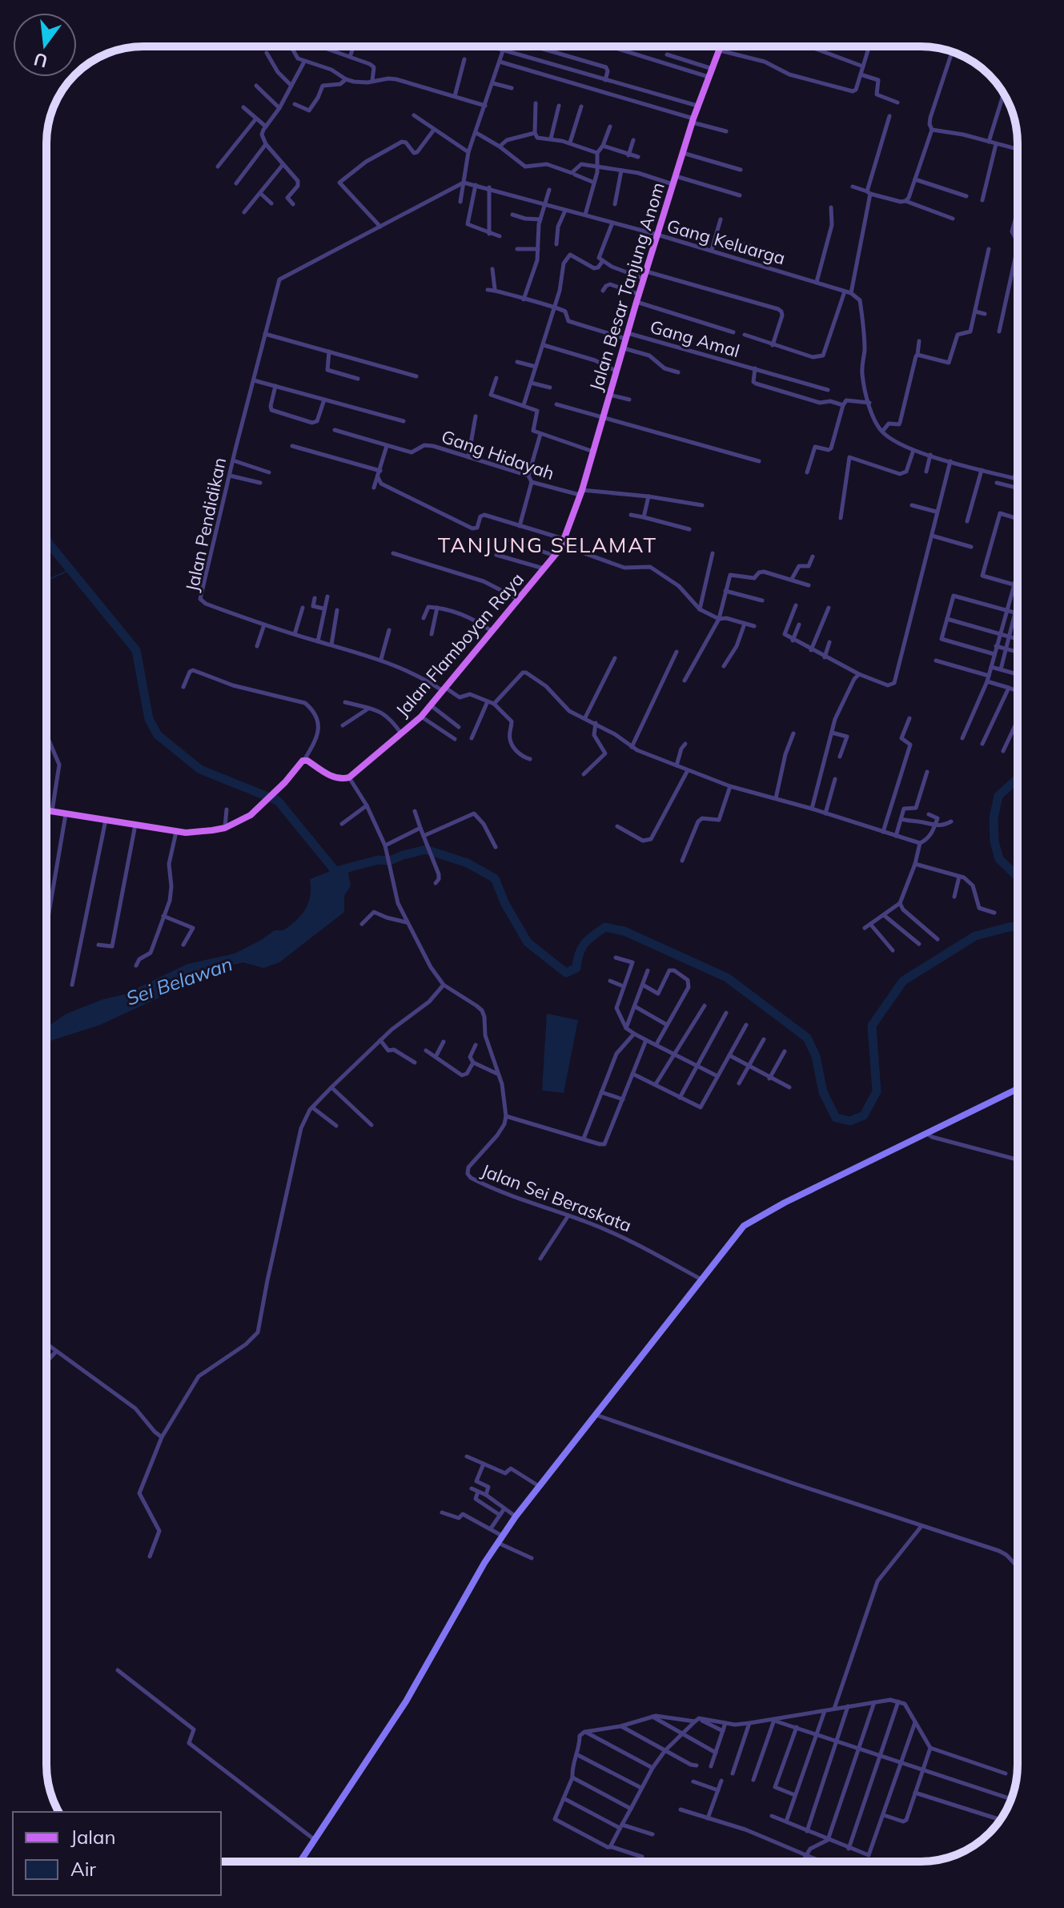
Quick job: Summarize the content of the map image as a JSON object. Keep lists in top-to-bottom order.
{
  "streets": {
    "main road": ["Jalan Besar Tanjung Anom", "Jalan Flamboyan Raya"],
    "street": [
      "Gang Keluarga",
      "Gang Amal",
      "Gang Hidayah",
      "Jalan Pendidikan",
      "Jalan Sei Beraskata"
    ]
  },
  "crossings": [
    ["Gang Keluarga", "Jalan Besar Tanjung Anom"],
    ["Jalan Besar Tanjung Anom", "Gang Amal"],
    ["Jalan Besar Tanjung Anom", "Gang Hidayah"],
    ["Jalan Besar Tanjung Anom", "Jalan Flamboyan Raya"],
    ["Jalan Pendidikan", "Jalan Flamboyan Raya"]
  ],
  "districts": ["TANJUNG SELAMAT"],
  "water": ["Sei Belawan"],
  "legend": ["Jalan", "Air"],
  "north": "bottom"
}
